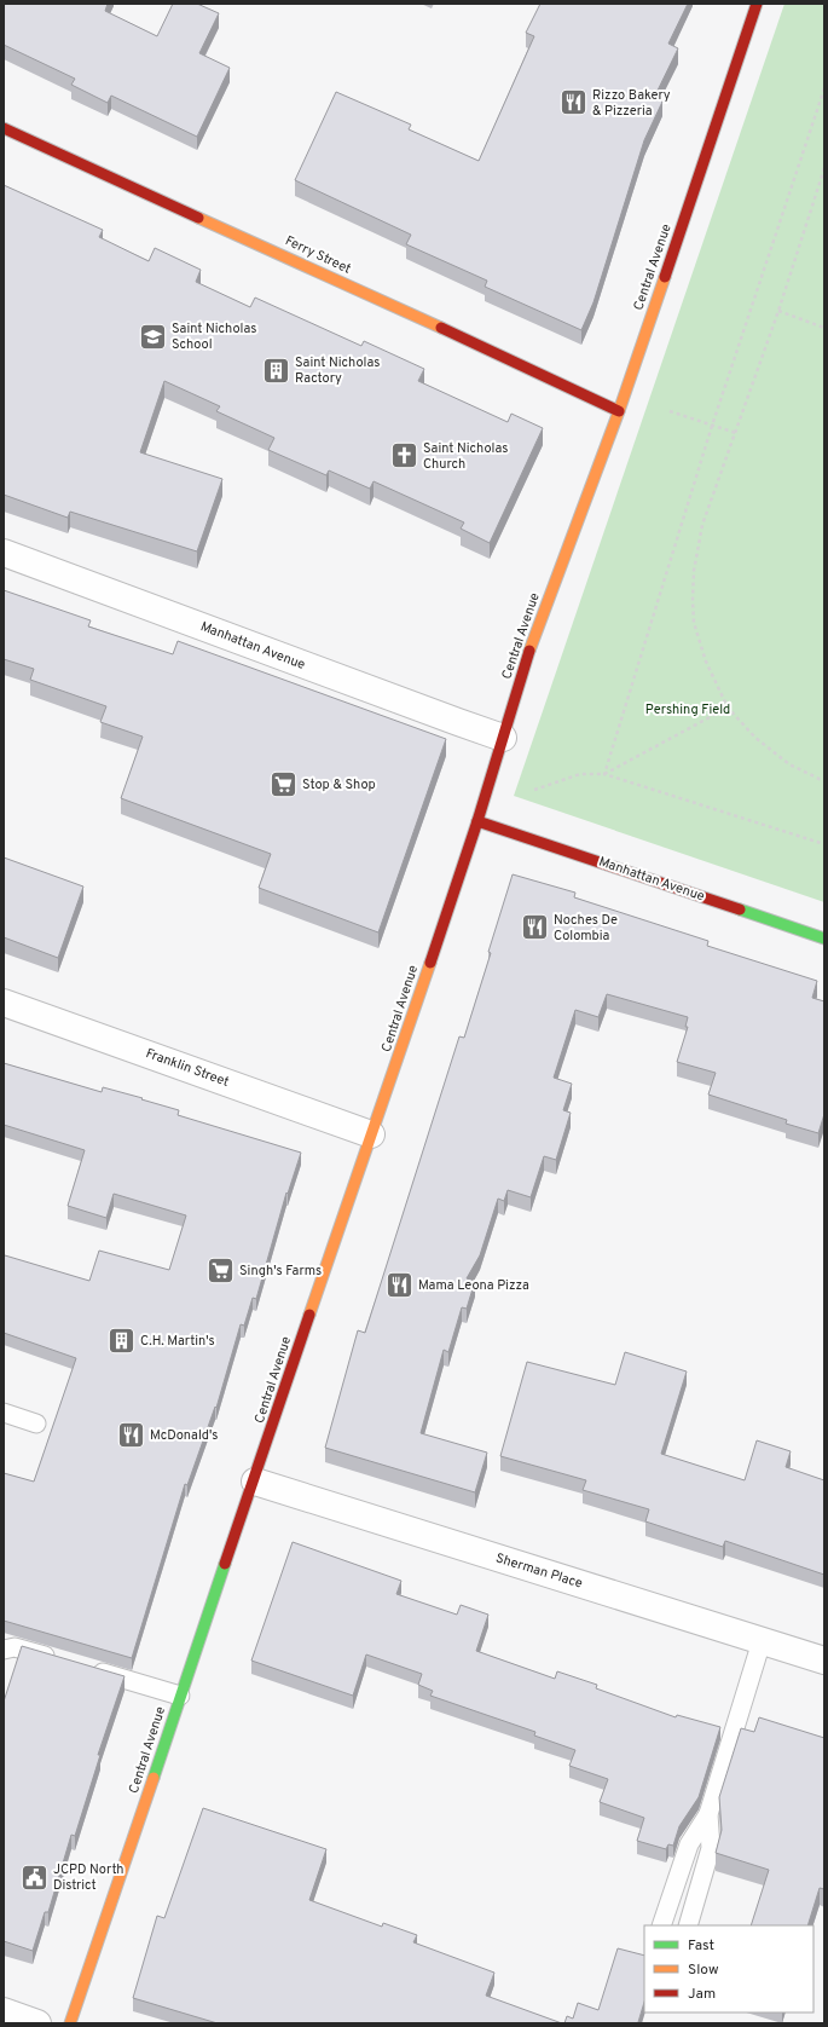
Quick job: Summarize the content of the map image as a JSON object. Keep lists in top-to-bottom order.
{
  "streets": {
    "main road": ["Ferry Street", "Central Avenue", "Manhattan Avenue"],
    "street": ["Franklin Street", "Sherman Place"]
  },
  "crossings": [
    ["Ferry Street", "Central Avenue"],
    ["Central Avenue", "Manhattan Avenue"],
    ["Central Avenue", "Franklin Street"],
    ["Central Avenue", "Sherman Place"]
  ],
  "parks": ["Pershing Field"],
  "places": {
    "restaurant": [
      "Rizzo Bakery & Pizzeria",
      "Noches De Colombia",
      "Mama Leona Pizza",
      "McDonald's"
    ],
    "school or university": ["Saint Nicholas School"],
    "building": ["Saint Nicholas Ractory", "C.H. Martin's"],
    "church": ["Saint Nicholas Church"],
    "supermarket": ["Stop & Shop", "Singh's Farms"],
    "public building": ["JCPD North District"]
  },
  "legend": ["Fast", "Slow", "Jam"]
}
